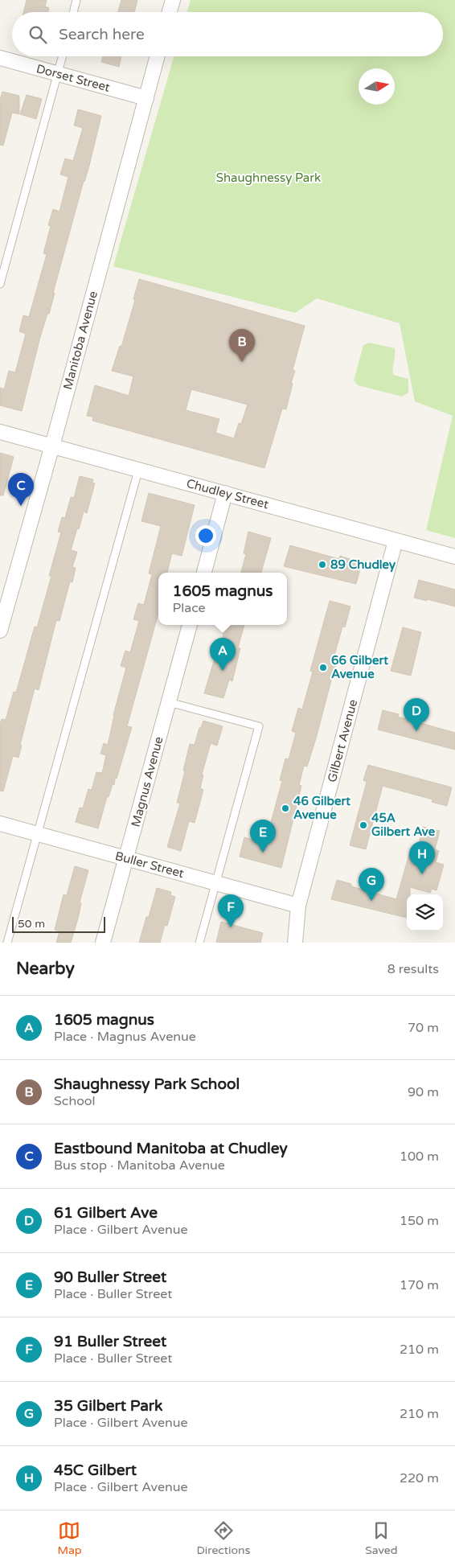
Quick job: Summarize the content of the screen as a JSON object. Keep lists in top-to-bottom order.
{
  "streets": {
    "street": [
      "Dorset Street",
      "Manitoba Avenue",
      "Chudley Street",
      "Gilbert Avenue",
      "Magnus Avenue",
      "Buller Street"
    ]
  },
  "crossings": [
    ["Dorset Street", "Manitoba Avenue"],
    ["Manitoba Avenue", "Chudley Street"],
    ["Chudley Street", "Gilbert Avenue"],
    ["Gilbert Avenue", "Buller Street"],
    ["Magnus Avenue", "Buller Street"]
  ],
  "parks": ["Shaughnessy Park"],
  "places": [
    "89 Chudley",
    "66 Gilbert Avenue",
    "46 Gilbert Avenue",
    "45A Gilbert Ave"
  ],
  "scale_bar": "50 m",
  "north": "right",
  "page": {
    "search": "Search here",
    "pins": [
      "B",
      "C",
      "A",
      "D",
      "E",
      "H",
      "G",
      "F"
    ],
    "popup": ["1605 magnus", "Place"],
    "scale": "50 m",
    "heading": ["Nearby", "8 results"],
    "list": [
      {
        "mark": "A",
        "name": "1605 magnus",
        "note": "Place · Magnus Avenue",
        "value": "70 m"
      },
      {
        "mark": "B",
        "name": "Shaughnessy Park School",
        "note": "School",
        "value": "90 m"
      },
      {
        "mark": "C",
        "name": "Eastbound Manitoba at Chudley",
        "note": "Bus stop · Manitoba Avenue",
        "value": "100 m"
      },
      {
        "mark": "D",
        "name": "61 Gilbert Ave",
        "note": "Place · Gilbert Avenue",
        "value": "150 m"
      },
      {
        "mark": "E",
        "name": "90 Buller Street",
        "note": "Place · Buller Street",
        "value": "170 m"
      },
      {
        "mark": "F",
        "name": "91 Buller Street",
        "note": "Place · Buller Street",
        "value": "210 m"
      },
      {
        "mark": "G",
        "name": "35 Gilbert Park",
        "note": "Place · Gilbert Avenue",
        "value": "210 m"
      },
      {
        "mark": "H",
        "name": "45C Gilbert",
        "note": "Place · Gilbert Avenue",
        "value": "220 m"
      }
    ],
    "nav": ["Map", "Directions", "Saved"]
  }
}
